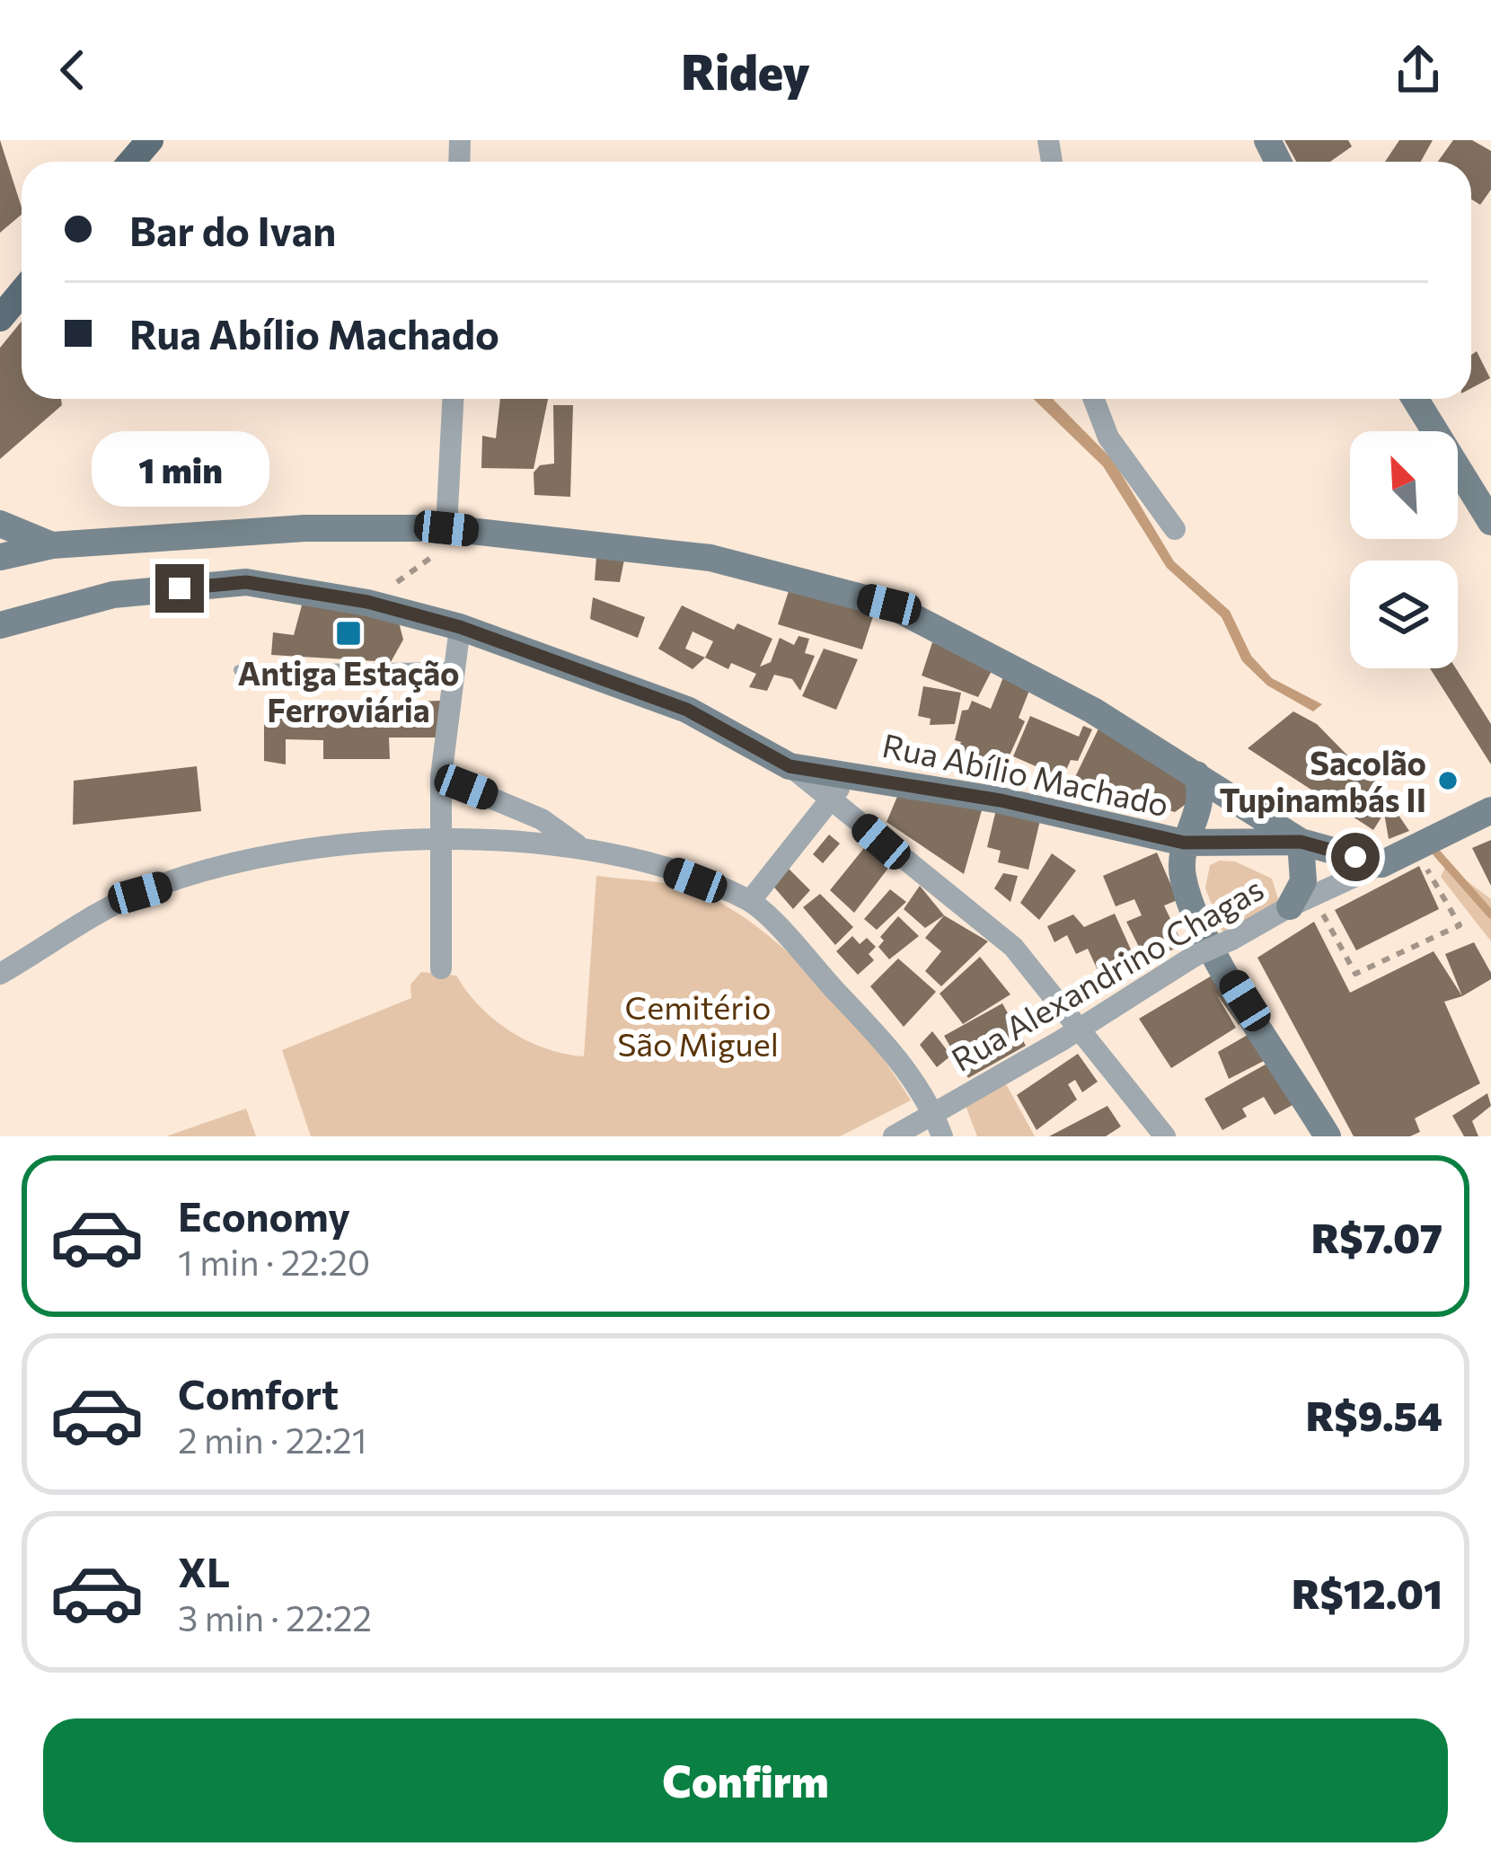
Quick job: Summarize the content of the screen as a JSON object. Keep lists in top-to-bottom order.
{
  "streets": {
    "street": ["Rua Abílio Machado", "Rua Alexandrino Chagas"]
  },
  "parks": ["Cemitério São Miguel"],
  "places": {
    "transit": ["Antiga Estação Ferroviária"],
    "other": ["Sacolão Tupinambás II"]
  },
  "north": "top left",
  "page": {
    "header": "Ridey",
    "banner": ["Bar do Ivan", "Rua Abílio Machado"],
    "bubble": "1 min",
    "list": [
      {
        "name": "Economy",
        "note": "1 min · 22:20",
        "value": "R$7.07"
      },
      {
        "name": "Comfort",
        "note": "2 min · 22:21",
        "value": "R$9.54"
      },
      {
        "name": "XL",
        "note": "3 min · 22:22",
        "value": "R$12.01"
      }
    ],
    "buttons": "Confirm"
  }
}
